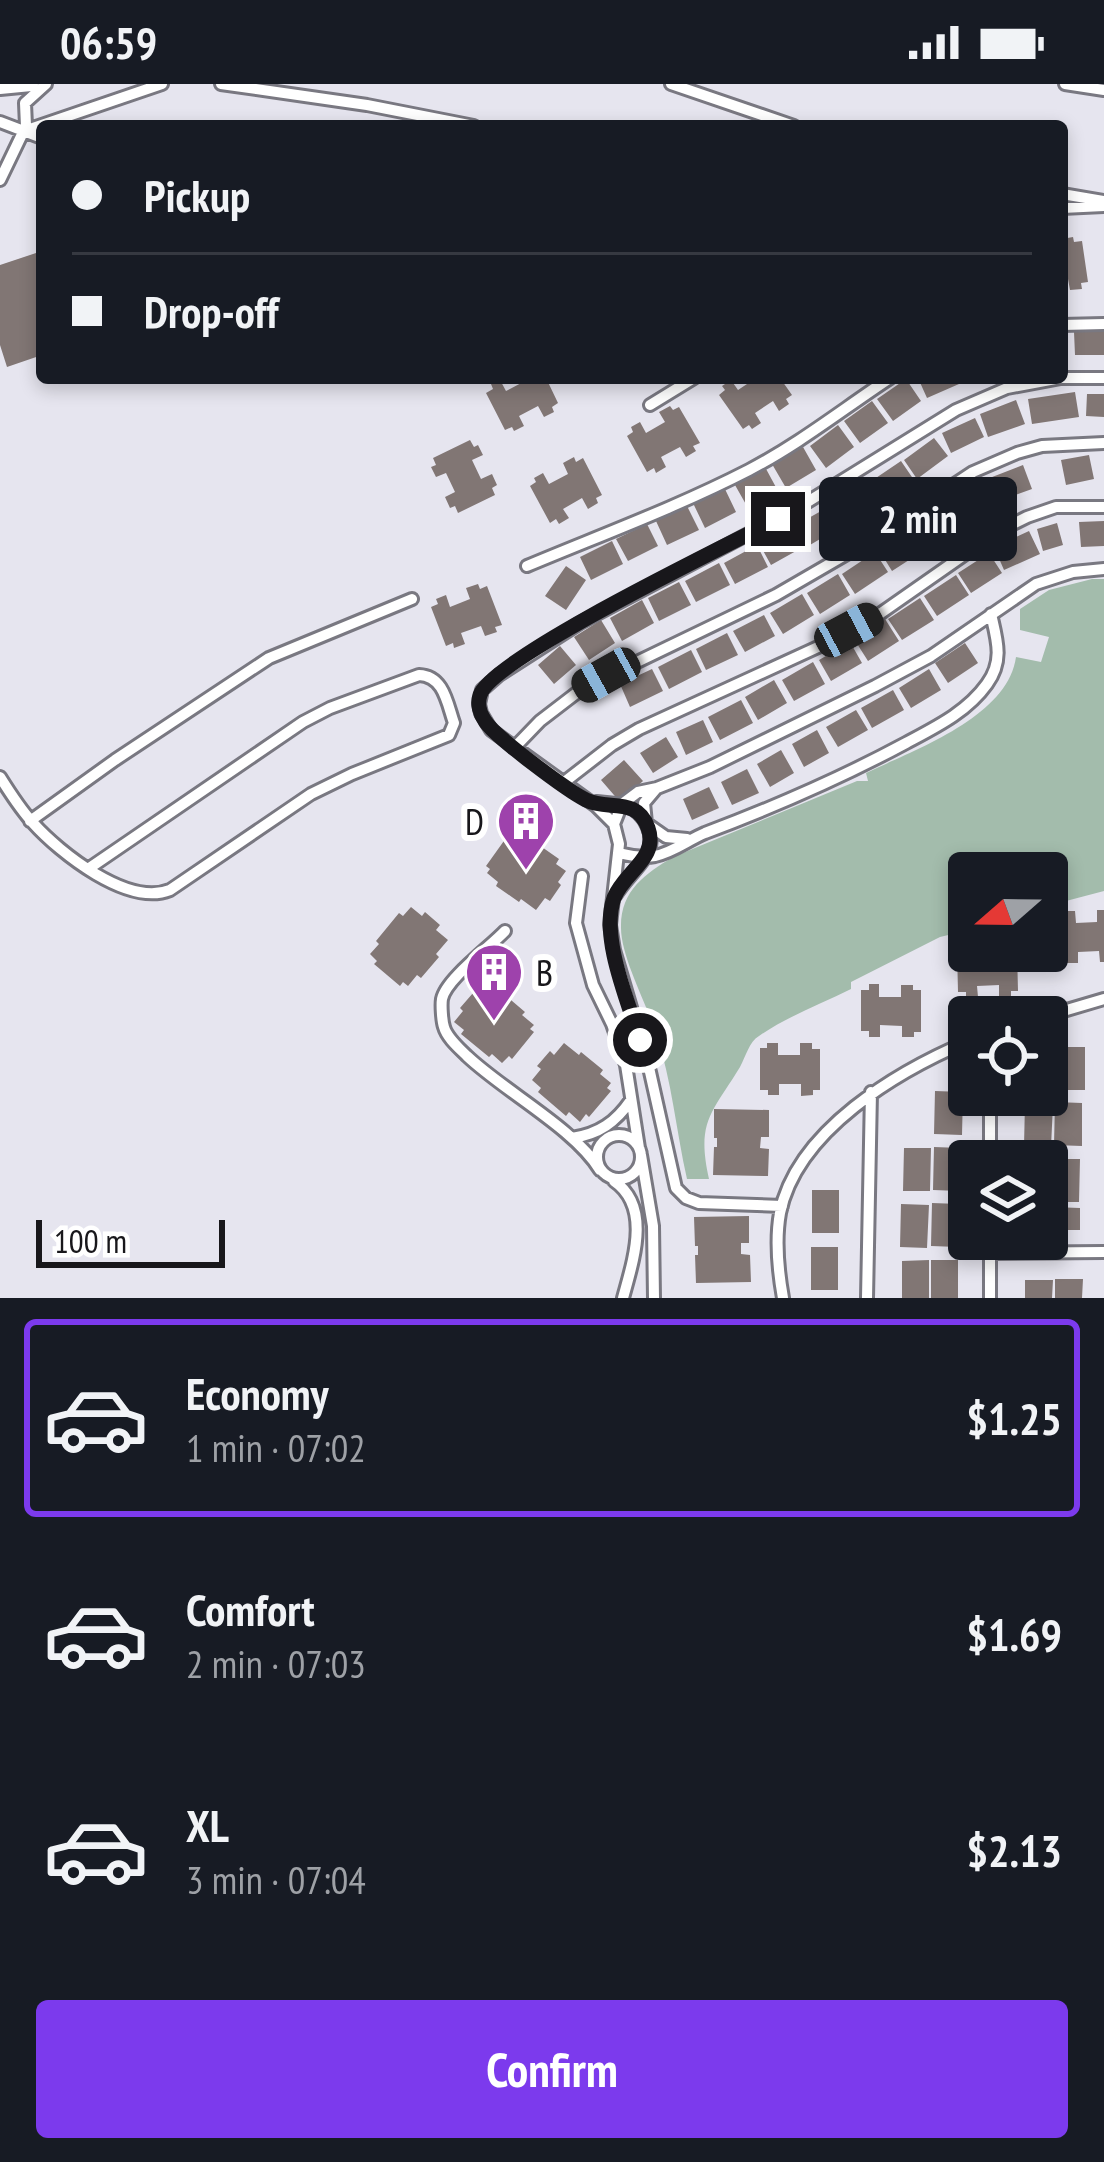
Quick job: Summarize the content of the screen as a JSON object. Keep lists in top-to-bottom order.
{
  "places": {
    "building": ["D", "B"]
  },
  "scale_bar": "100 m",
  "north": "left",
  "page": {
    "status": "06:59",
    "banner": ["Pickup", "Drop-off"],
    "bubble": "2 min",
    "scale": "100 m",
    "list": [
      {
        "name": "Economy",
        "note": "1 min · 07:02",
        "value": "$1.25"
      },
      {
        "name": "Comfort",
        "note": "2 min · 07:03",
        "value": "$1.69"
      },
      {
        "name": "XL",
        "note": "3 min · 07:04",
        "value": "$2.13"
      }
    ],
    "buttons": "Confirm"
  }
}
